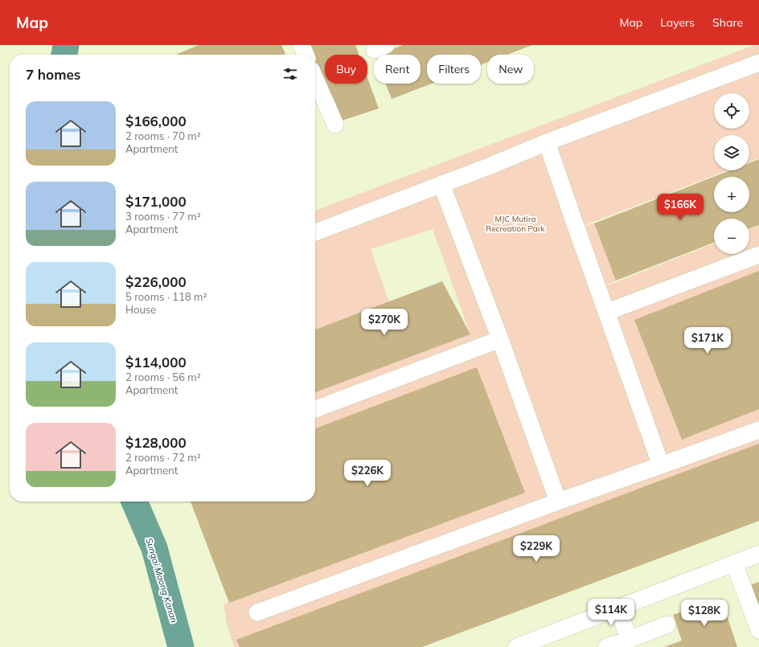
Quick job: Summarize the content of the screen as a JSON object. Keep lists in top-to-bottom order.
{
  "water": ["Sungai Maong Kanan"],
  "parks": ["MJC Mutira Recreation Park"],
  "page": {
    "header": "Map",
    "nav": ["Map", "Layers", "Share"],
    "chip": [
      "Buy",
      "Rent",
      "Filters",
      "New"
    ],
    "heading": "7 homes",
    "map_buttons": ["+", "−"],
    "list": [
      {
        "name": "$166,000",
        "note": "2 rooms · 70 m² · Apartment"
      },
      {
        "name": "$171,000",
        "note": "3 rooms · 77 m² · Apartment"
      },
      {
        "name": "$226,000",
        "note": "5 rooms · 118 m² · House"
      },
      {
        "name": "$114,000",
        "note": "2 rooms · 56 m² · Apartment"
      },
      {
        "name": "$128,000",
        "note": "2 rooms · 72 m² · Apartment"
      }
    ],
    "price": [
      "$166K",
      "$270K",
      "$171K",
      "$226K",
      "$229K",
      "$114K",
      "$128K"
    ]
  }
}
